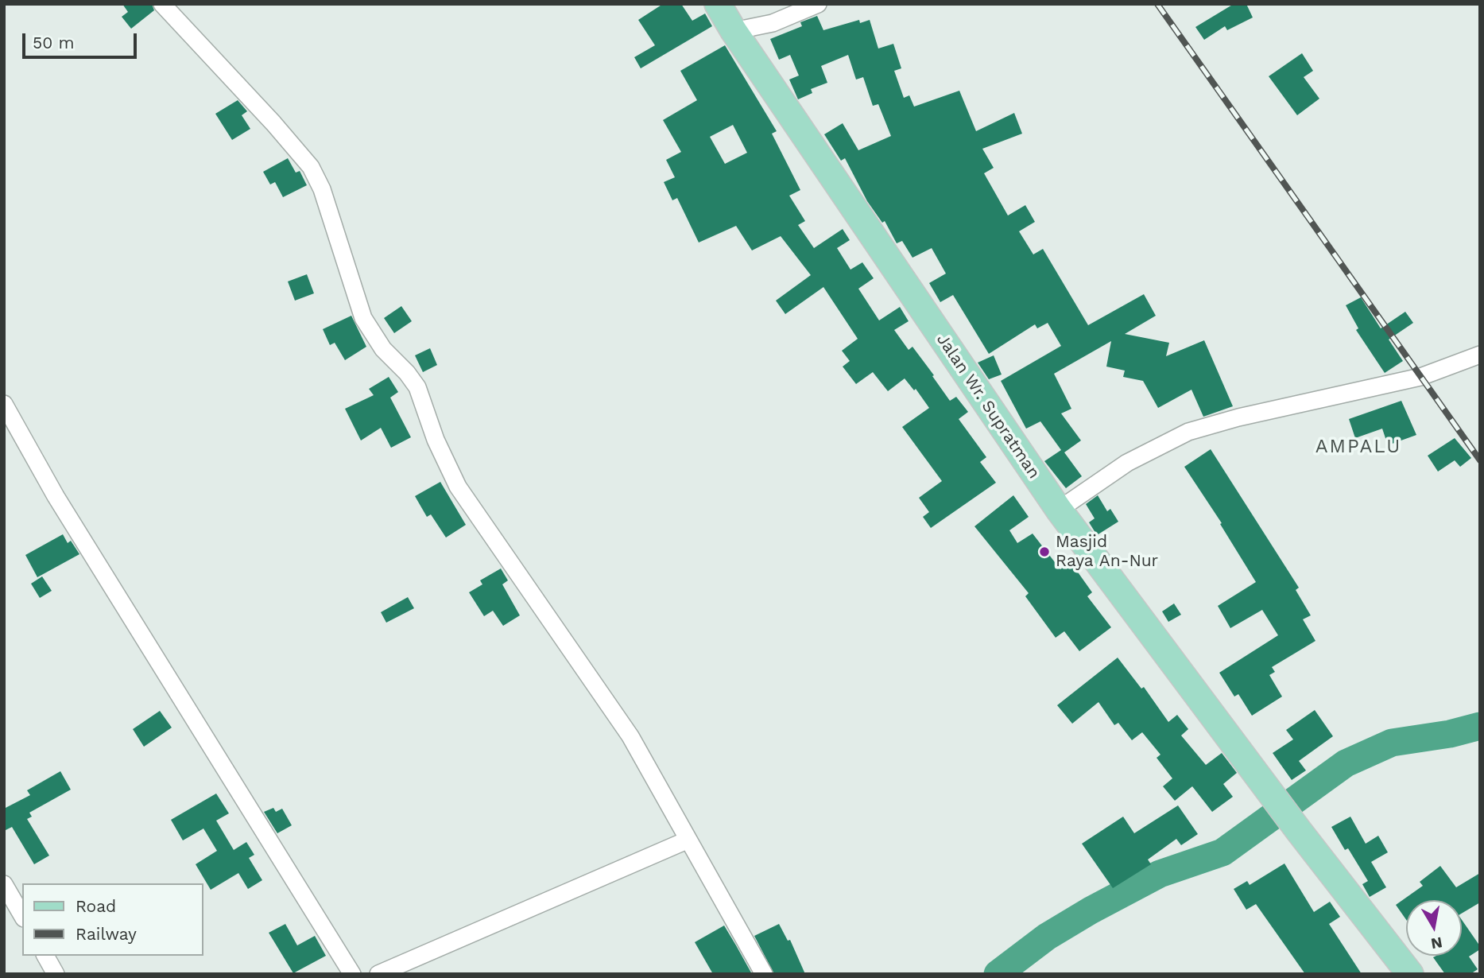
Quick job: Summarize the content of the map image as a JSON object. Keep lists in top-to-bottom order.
{
  "streets": {
    "main road": ["Jalan Wr. Supratman"]
  },
  "districts": ["AMPALU"],
  "places": ["Masjid Raya An-Nur"],
  "legend": ["Road", "Railway"],
  "scale_bar": "50 m",
  "north": "bottom"
}
